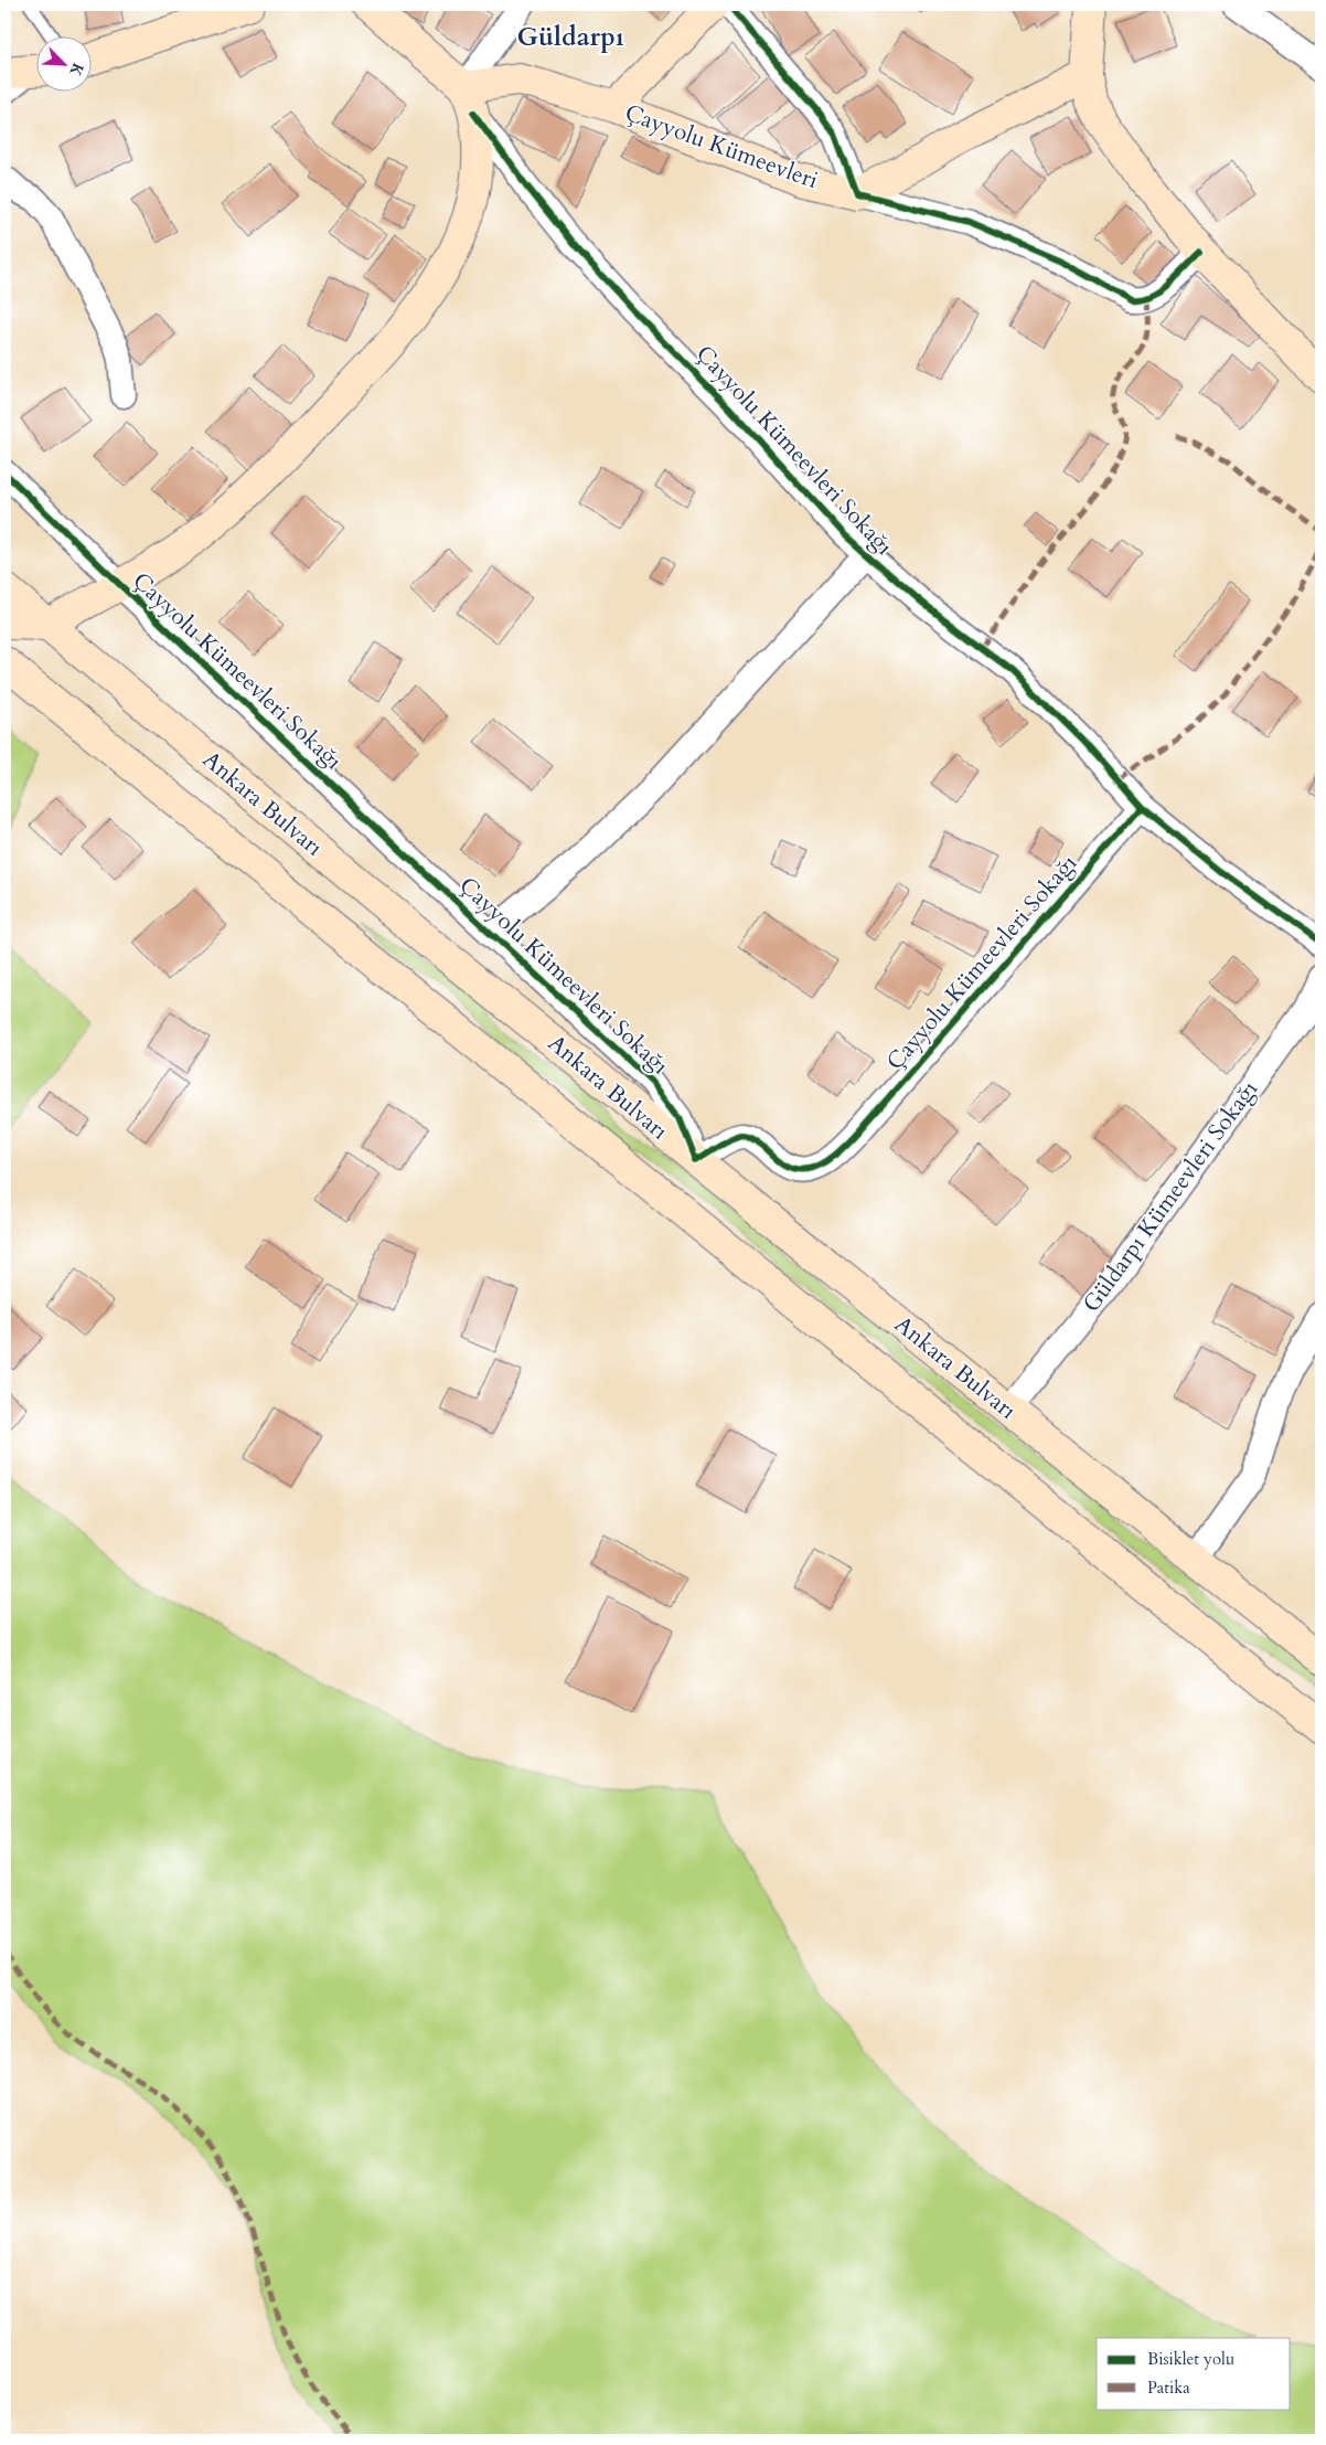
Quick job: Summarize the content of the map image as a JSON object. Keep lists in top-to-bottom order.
{
  "streets": {
    "main road": ["Çayyolu Kümeevleri", "Çayyolu Kümeevleri Sokağı", "Ankara Bulvarı"],
    "street": ["Güldarpı Kümeevleri Sokağı"]
  },
  "crossings": [
    ["Çayyolu Kümeevleri", "Çayyolu Kümeevleri Sokağı"],
    ["Çayyolu Kümeevleri Sokağı", "Ankara Bulvarı"],
    ["Ankara Bulvarı", "Güldarpı Kümeevleri Sokağı"]
  ],
  "districts": ["Güldarpı"],
  "legend": ["Bisiklet yolu", "Patika"],
  "north": "bottom right"
}
